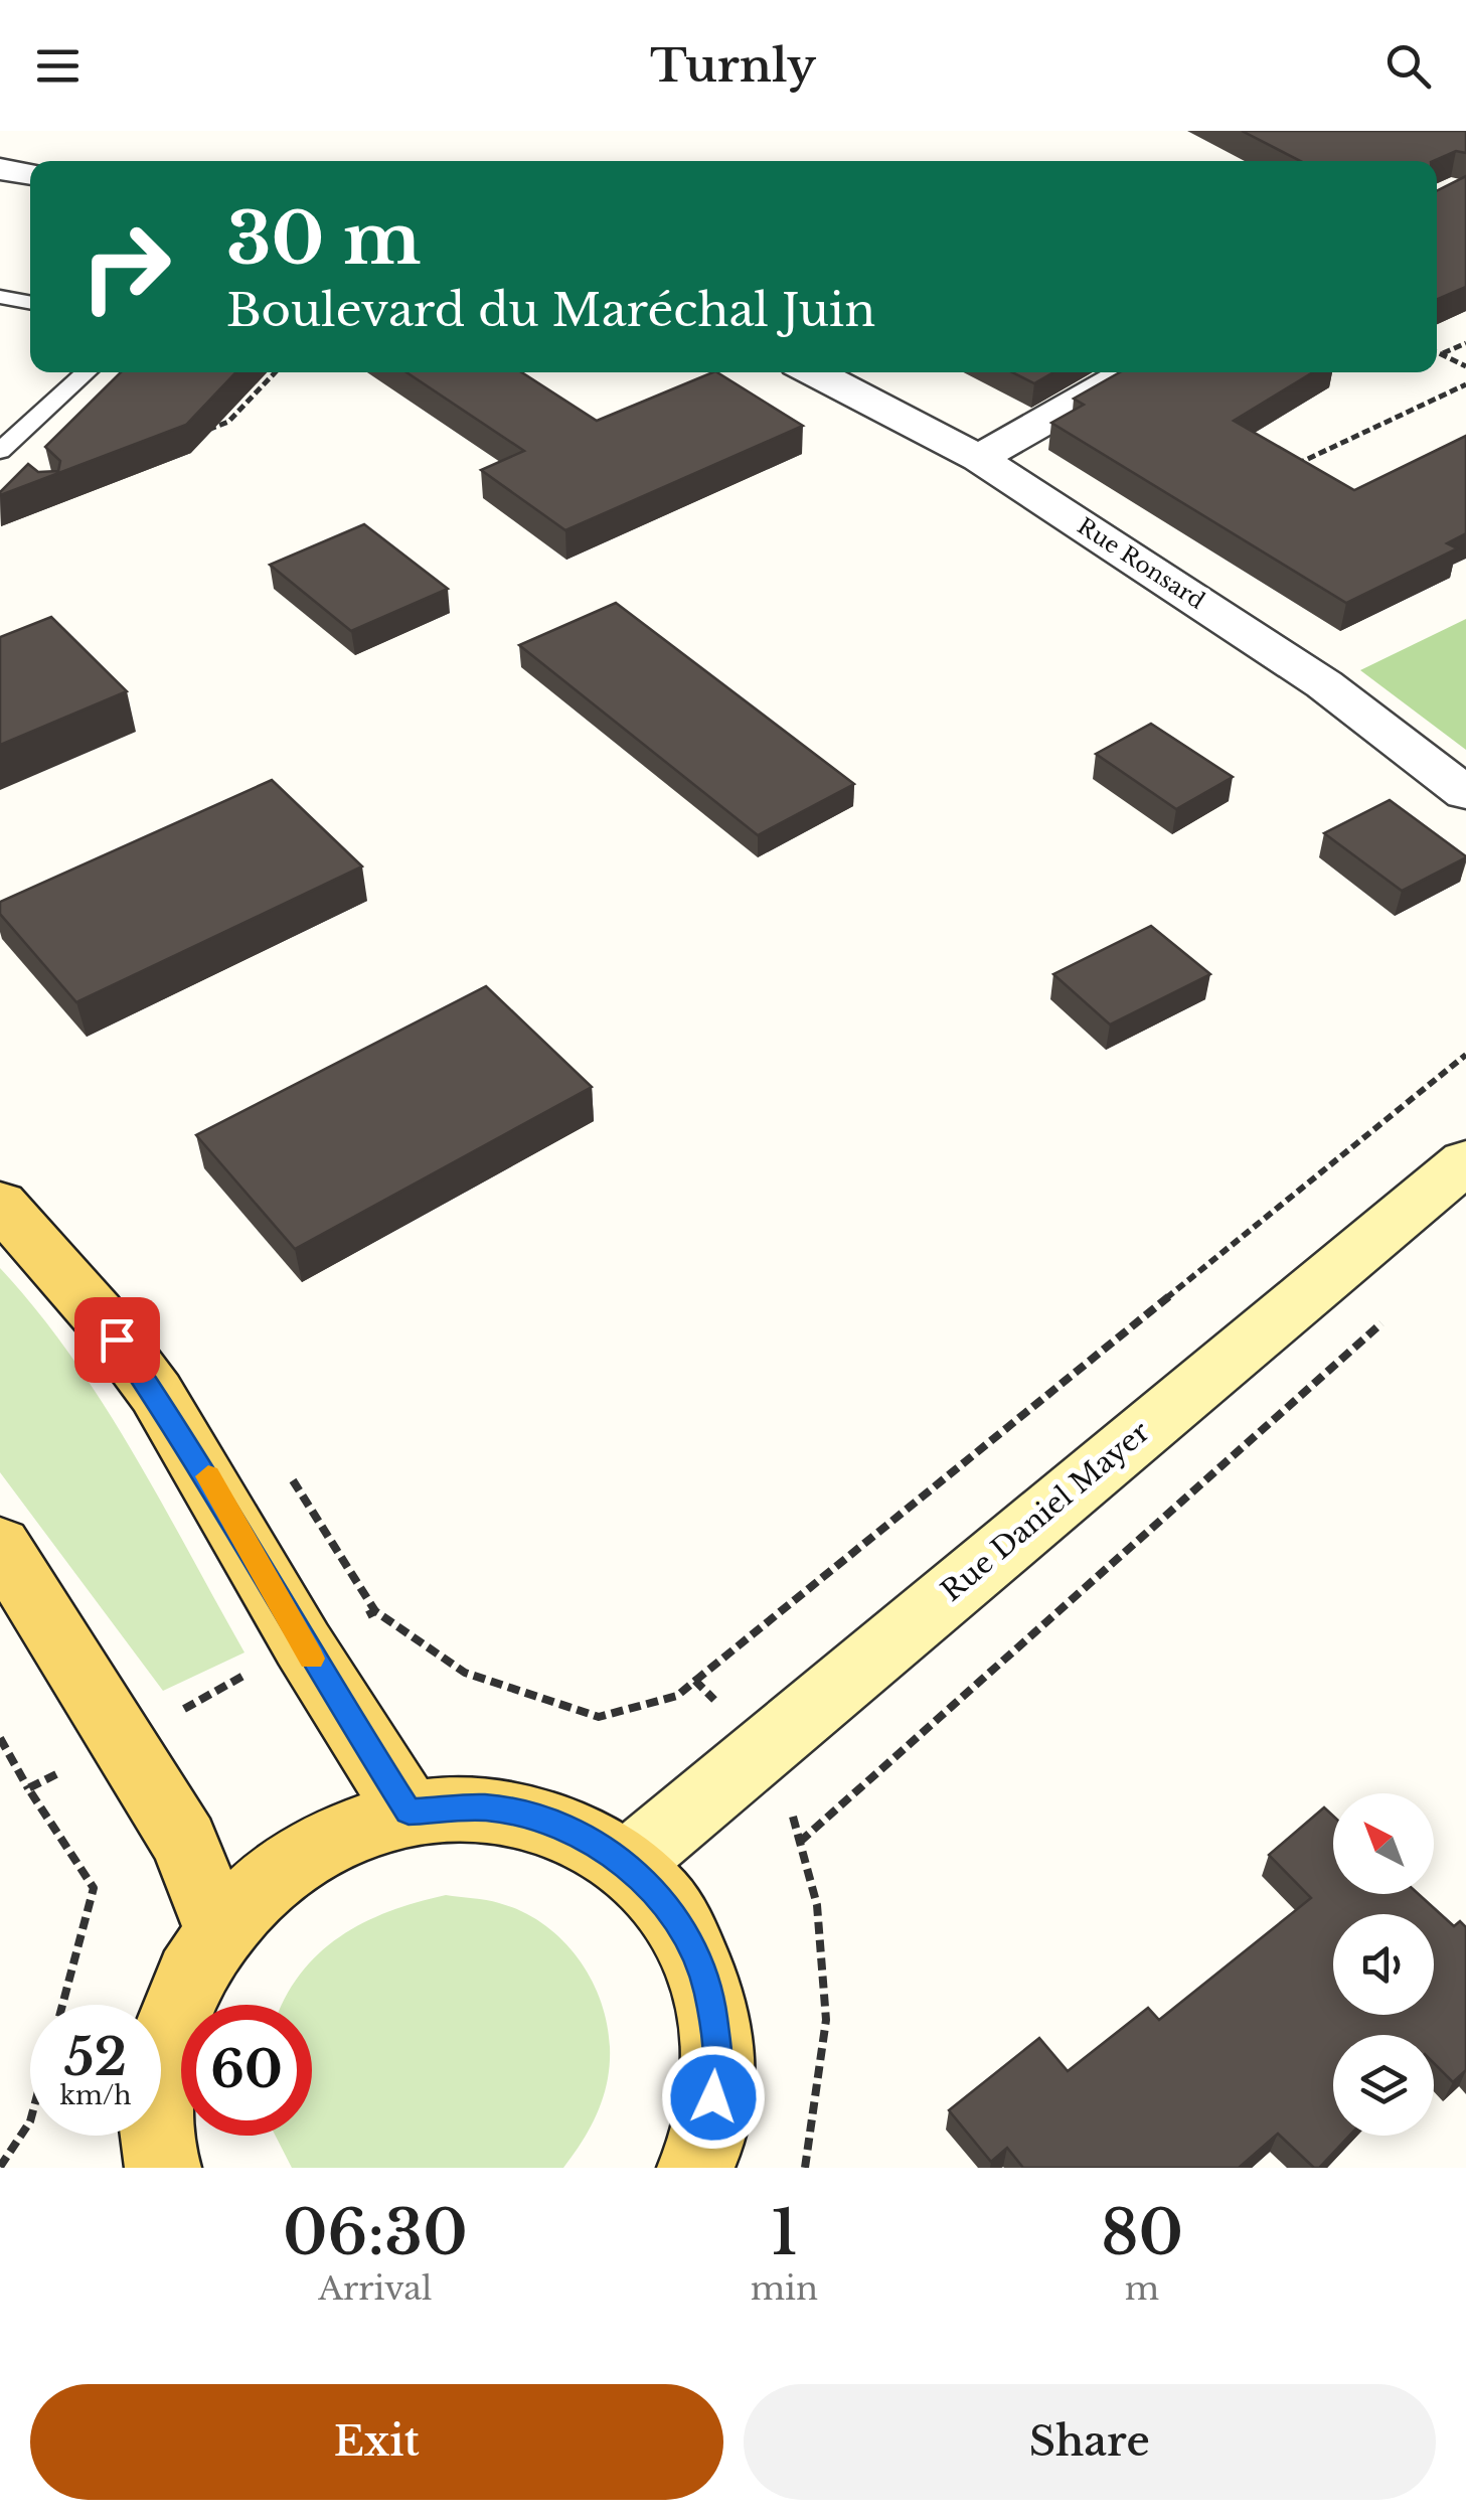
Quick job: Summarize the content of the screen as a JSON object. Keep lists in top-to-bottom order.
{
  "streets": {
    "main road": ["Rue Daniel Mayer"],
    "street": ["Rue Ronsard"]
  },
  "north": "top left",
  "page": {
    "header": "Turnly",
    "turn": ["30 m", "Boulevard du Maréchal Juin"],
    "speed": "52 km/h",
    "limit": "60",
    "eta": [
      "06:30",
      "Arrival",
      "1",
      "min",
      "80",
      "m"
    ],
    "buttons": ["Exit", "Share"]
  }
}
